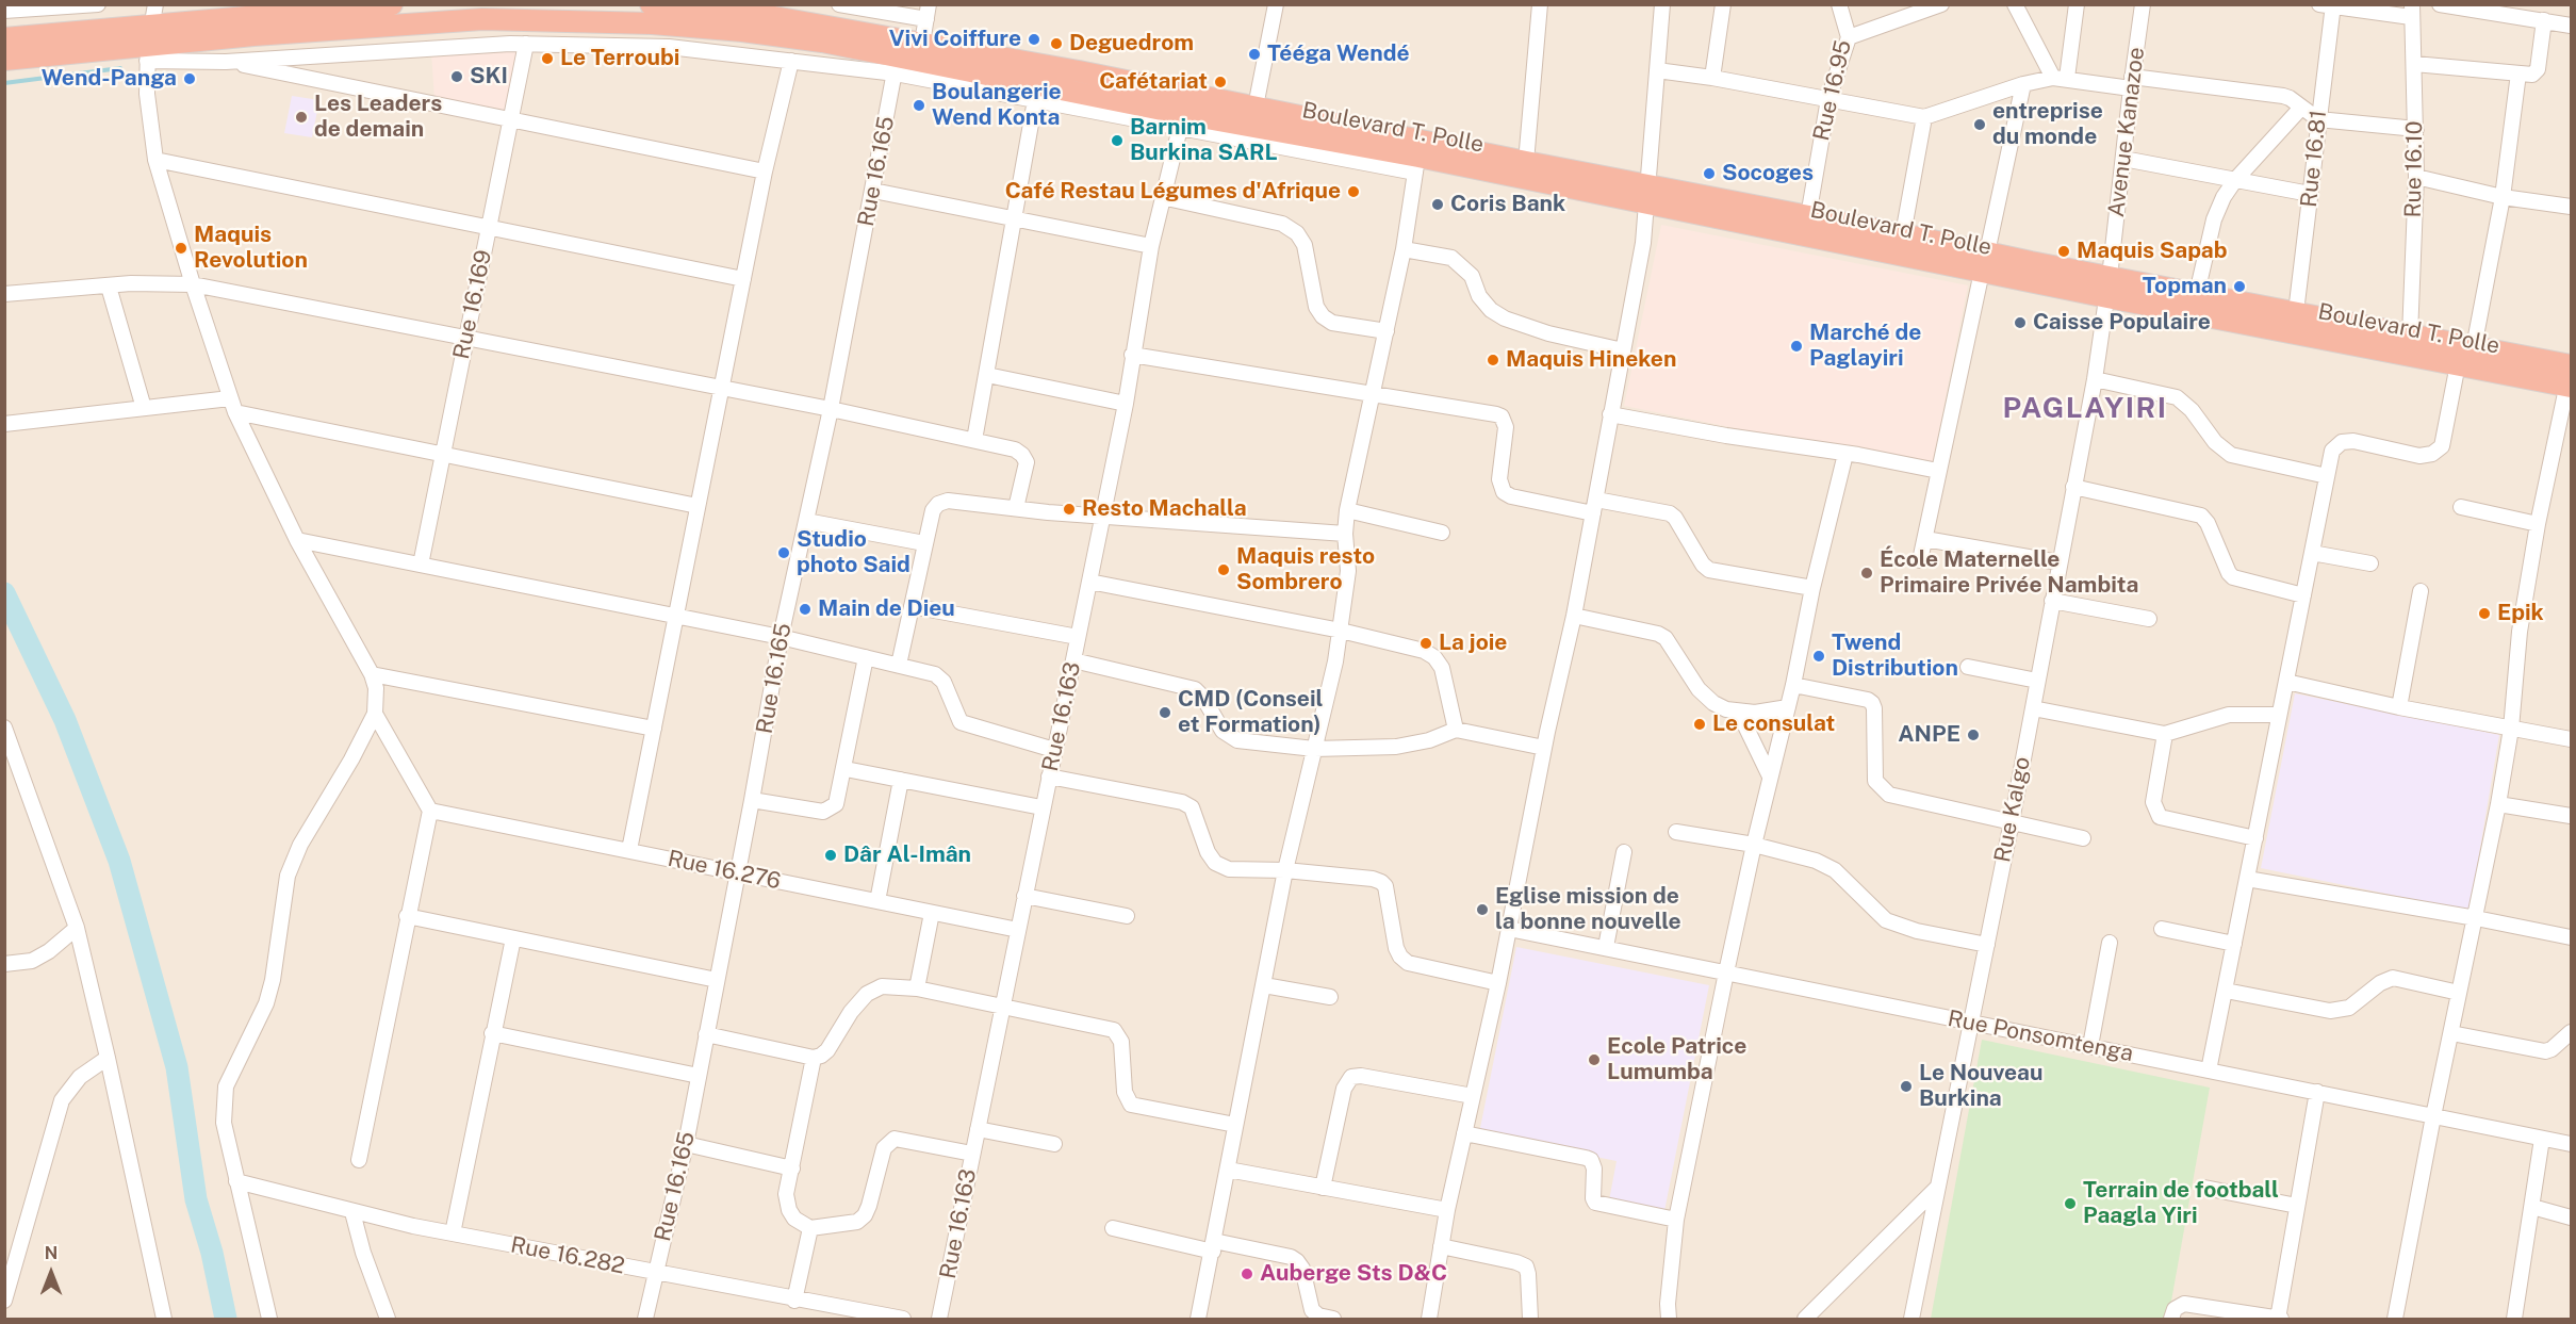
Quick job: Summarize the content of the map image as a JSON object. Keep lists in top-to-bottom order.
{
  "streets": {
    "highway": ["Boulevard T. Polle"],
    "street": [
      "Rue 16.95",
      "Avenue Kanazoe",
      "Rue 16.81",
      "Rue 16.10",
      "Rue 16.165",
      "Rue 16.169",
      "Rue 16.163",
      "Rue Kalgo",
      "Rue 16.276",
      "Rue Ponsomtenga",
      "Rue 16.282"
    ]
  },
  "crossings": [
    ["Rue 16.95", "Boulevard T. Polle"],
    ["Boulevard T. Polle", "Avenue Kanazoe"],
    ["Boulevard T. Polle", "Rue 16.81"],
    ["Boulevard T. Polle", "Rue 16.10"],
    ["Boulevard T. Polle", "Rue 16.165"],
    ["Boulevard T. Polle", "Rue 16.163"],
    ["Boulevard T. Polle", "Rue Kalgo"],
    ["Avenue Kanazoe", "Rue Kalgo"],
    ["Rue 16.165", "Rue 16.276"],
    ["Rue 16.165", "Rue 16.282"],
    ["Rue 16.163", "Rue 16.276"],
    ["Rue Kalgo", "Rue Ponsomtenga"]
  ],
  "districts": ["PAGLAYIRI"],
  "places": [
    "Vivi Coiffure",
    "Deguedrom",
    "Tééga Wendé",
    "Le Terroubi",
    "SKI",
    "Wend-Panga",
    "Cafétariat",
    "Boulangerie Wend Konta",
    "Les Leaders de demain",
    "entreprise du monde",
    "Barnim Burkina SARL",
    "Socoges",
    "Café Restau Légumes d'Afrique",
    "Coris Bank",
    "Maquis Revolution",
    "Maquis Sapab",
    "Topman",
    "Caisse Populaire",
    "Marché de Paglayiri",
    "Maquis Hineken",
    "Resto Machalla",
    "Studio photo Said",
    "Maquis resto Sombrero",
    "École Maternelle Primaire Privée Nambita",
    "Main de Dieu",
    "Epik",
    "La joie",
    "Twend Distribution",
    "CMD (Conseil et Formation)",
    "Le consulat",
    "ANPE",
    "Dâr Al-Imân",
    "Eglise mission de la bonne nouvelle",
    "Ecole Patrice Lumumba",
    "Le Nouveau Burkina",
    "Terrain de football Paagla Yiri",
    "Auberge Sts D&C"
  ],
  "north": "top"
}
